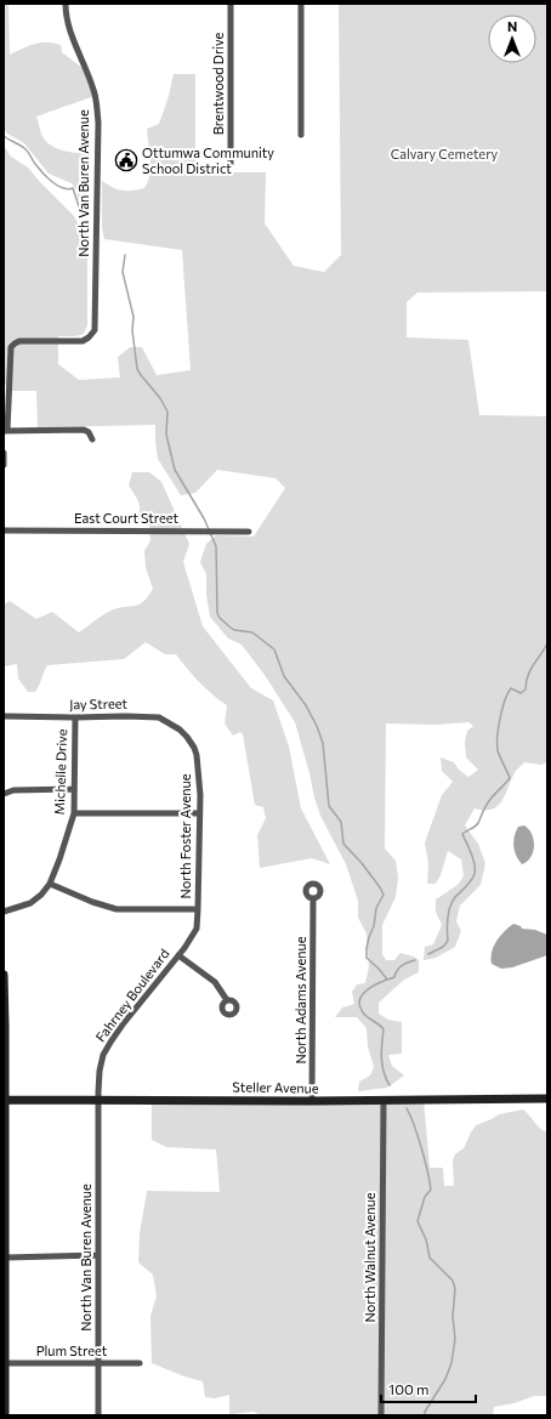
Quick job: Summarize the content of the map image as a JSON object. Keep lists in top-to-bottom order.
{
  "streets": {
    "street": [
      "Brentwood Drive",
      "North Van Buren Avenue",
      "East Court Street",
      "Jay Street",
      "Michelle Drive",
      "North Foster Avenue",
      "Fahrney Boulevard",
      "North Adams Avenue",
      "Steller Avenue",
      "North Walnut Avenue",
      "Plum Street"
    ]
  },
  "crossings": [
    ["North Van Buren Avenue", "Fahrney Boulevard"],
    ["North Van Buren Avenue", "Steller Avenue"],
    ["North Van Buren Avenue", "Plum Street"],
    ["Jay Street", "Michelle Drive"],
    ["Jay Street", "North Foster Avenue"],
    ["North Foster Avenue", "Fahrney Boulevard"],
    ["Fahrney Boulevard", "Steller Avenue"],
    ["North Adams Avenue", "Steller Avenue"],
    ["Steller Avenue", "North Walnut Avenue"]
  ],
  "parks": ["Calvary Cemetery"],
  "places": {
    "public building": ["Ottumwa Community School District"]
  },
  "scale_bar": "100 m",
  "north": "top"
}
